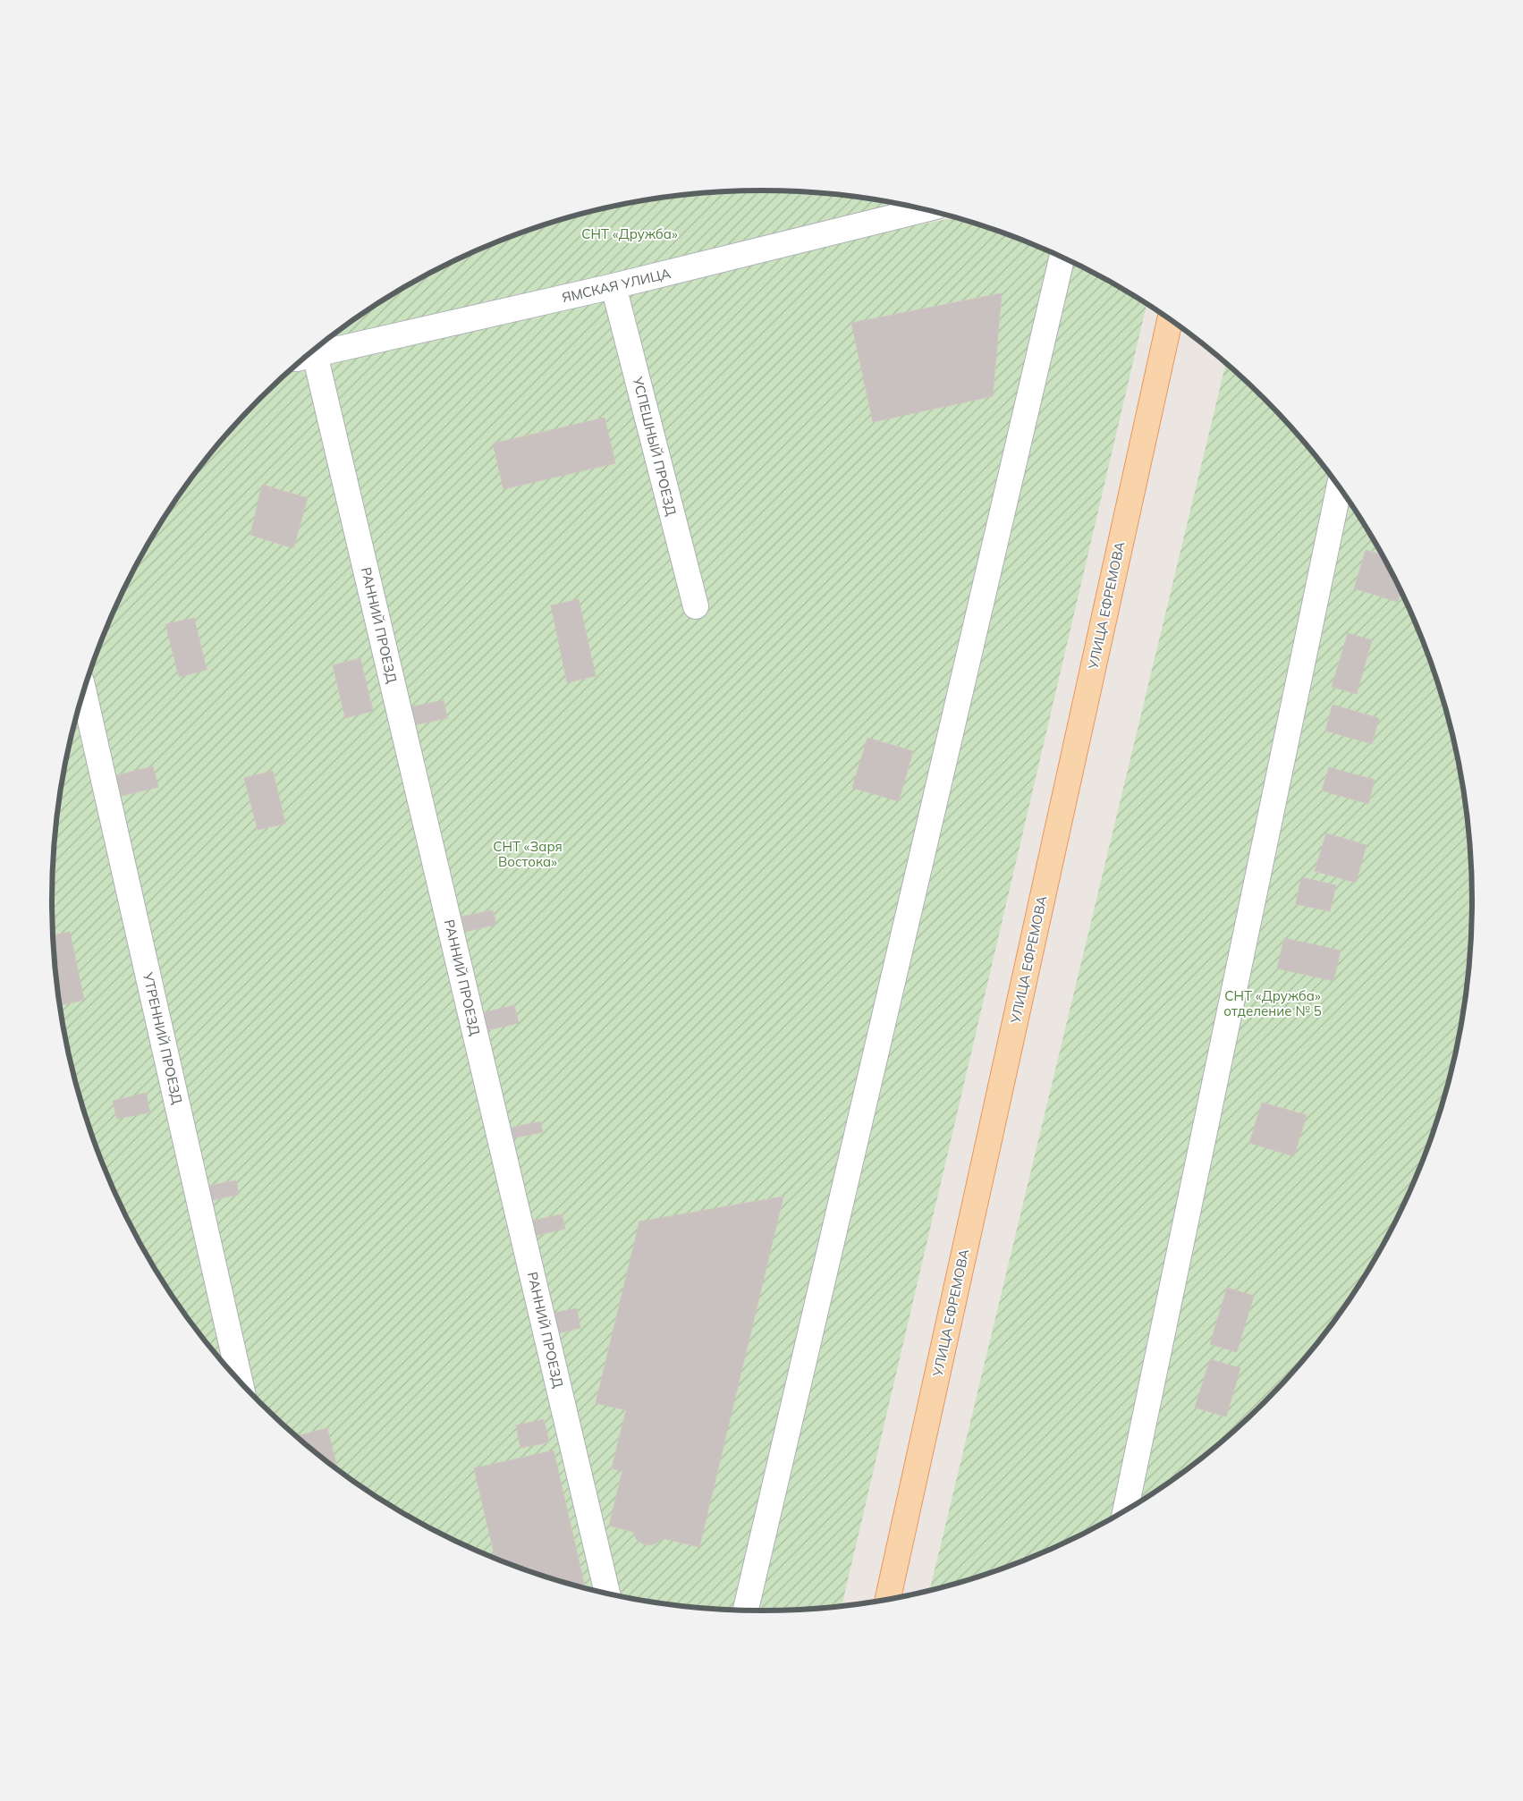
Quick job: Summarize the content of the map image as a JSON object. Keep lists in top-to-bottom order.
{
  "streets": {
    "main road": ["УЛИЦА ЕФРЕМОВА"],
    "street": [
      "ЯМСКАЯ УЛИЦА",
      "УСПЕШНЫЙ ПРОЕЗД",
      "РАННИЙ ПРОЕЗД",
      "УТРЕННИЙ ПРОЕЗД"
    ]
  },
  "crossings": [
    ["ЯМСКАЯ УЛИЦА", "УСПЕШНЫЙ ПРОЕЗД"],
    ["ЯМСКАЯ УЛИЦА", "РАННИЙ ПРОЕЗД"]
  ],
  "parks": ["СНТ «Дружба»", "СНТ «Заря Востока»", "СНТ «Дружба» отделение № 5"]
}
